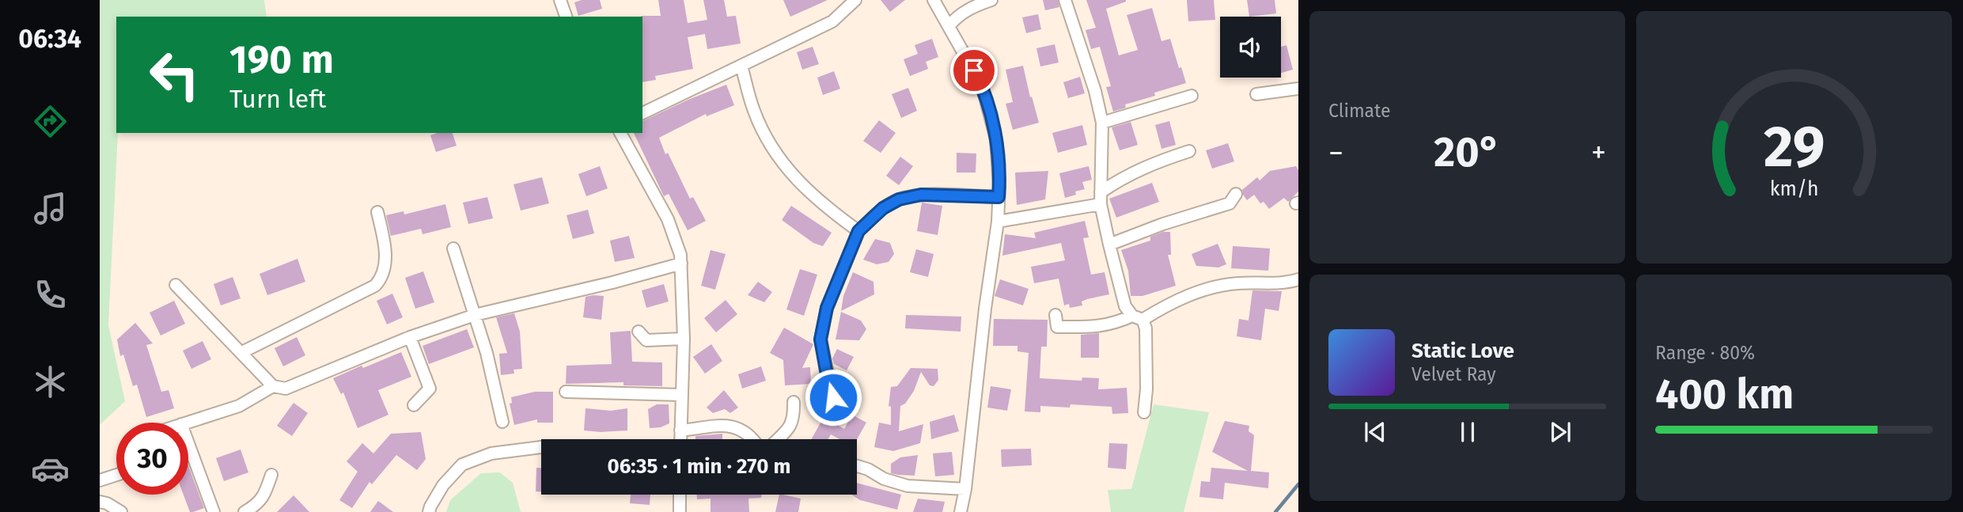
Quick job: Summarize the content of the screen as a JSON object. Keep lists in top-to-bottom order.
{
  "page": {
    "tabs": "06:34",
    "tile": [
      "Climate",
      ["Range · 80%", "400 km"]
    ],
    "turn": ["190 m", "Turn left"],
    "heat": ["−", "20°", "+"],
    "song": ["Static Love", "Velvet Ray"],
    "limit": "30",
    "trip": "06:35 · 1 min · 270 m",
    "gauge": ["29", "km/h"]
  }
}
